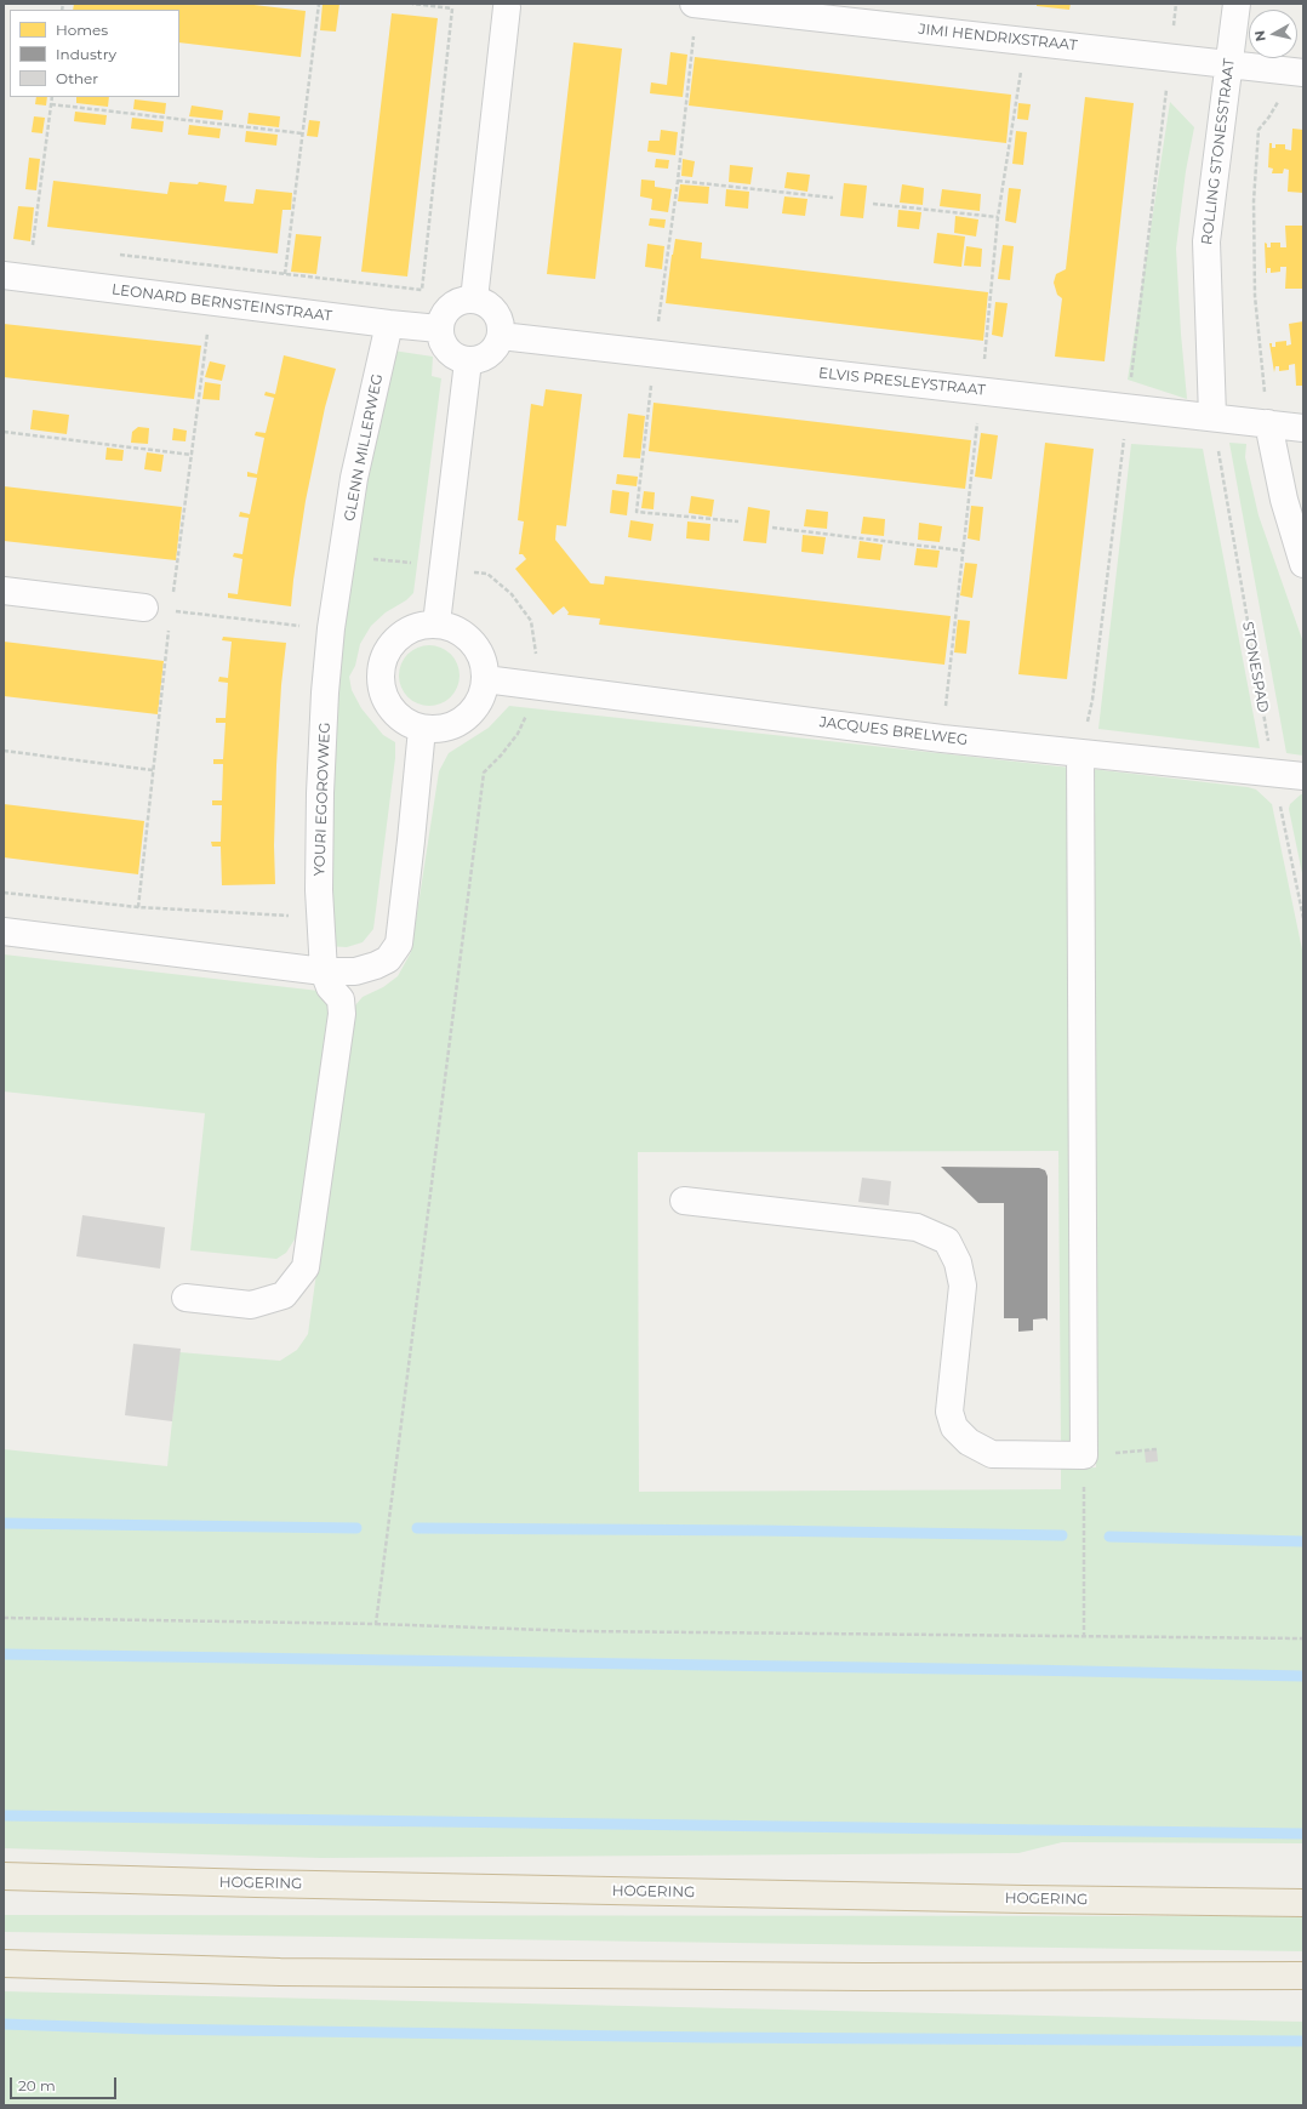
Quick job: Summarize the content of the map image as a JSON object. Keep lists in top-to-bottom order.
{
  "streets": {
    "highway": ["HOGERING"],
    "street": [
      "JIMI HENDRIXSTRAAT",
      "ROLLING STONESSTRAAT",
      "LEONARD BERNSTEINSTRAAT",
      "ELVIS PRESLEYSTRAAT",
      "GLENN MILLERWEG",
      "JACQUES BRELWEG",
      "YOURI EGOROVWEG"
    ],
    "path": ["STONESPAD"]
  },
  "crossings": [
    ["JIMI HENDRIXSTRAAT", "ROLLING STONESSTRAAT"],
    ["ROLLING STONESSTRAAT", "ELVIS PRESLEYSTRAAT"],
    ["ROLLING STONESSTRAAT", "STONESPAD"],
    ["LEONARD BERNSTEINSTRAAT", "ELVIS PRESLEYSTRAAT"],
    ["LEONARD BERNSTEINSTRAAT", "GLENN MILLERWEG"],
    ["ELVIS PRESLEYSTRAAT", "STONESPAD"],
    ["GLENN MILLERWEG", "YOURI EGOROVWEG"],
    ["STONESPAD", "JACQUES BRELWEG"]
  ],
  "legend": ["Homes", "Industry", "Other"],
  "scale_bar": "20 m",
  "north": "left"
}
